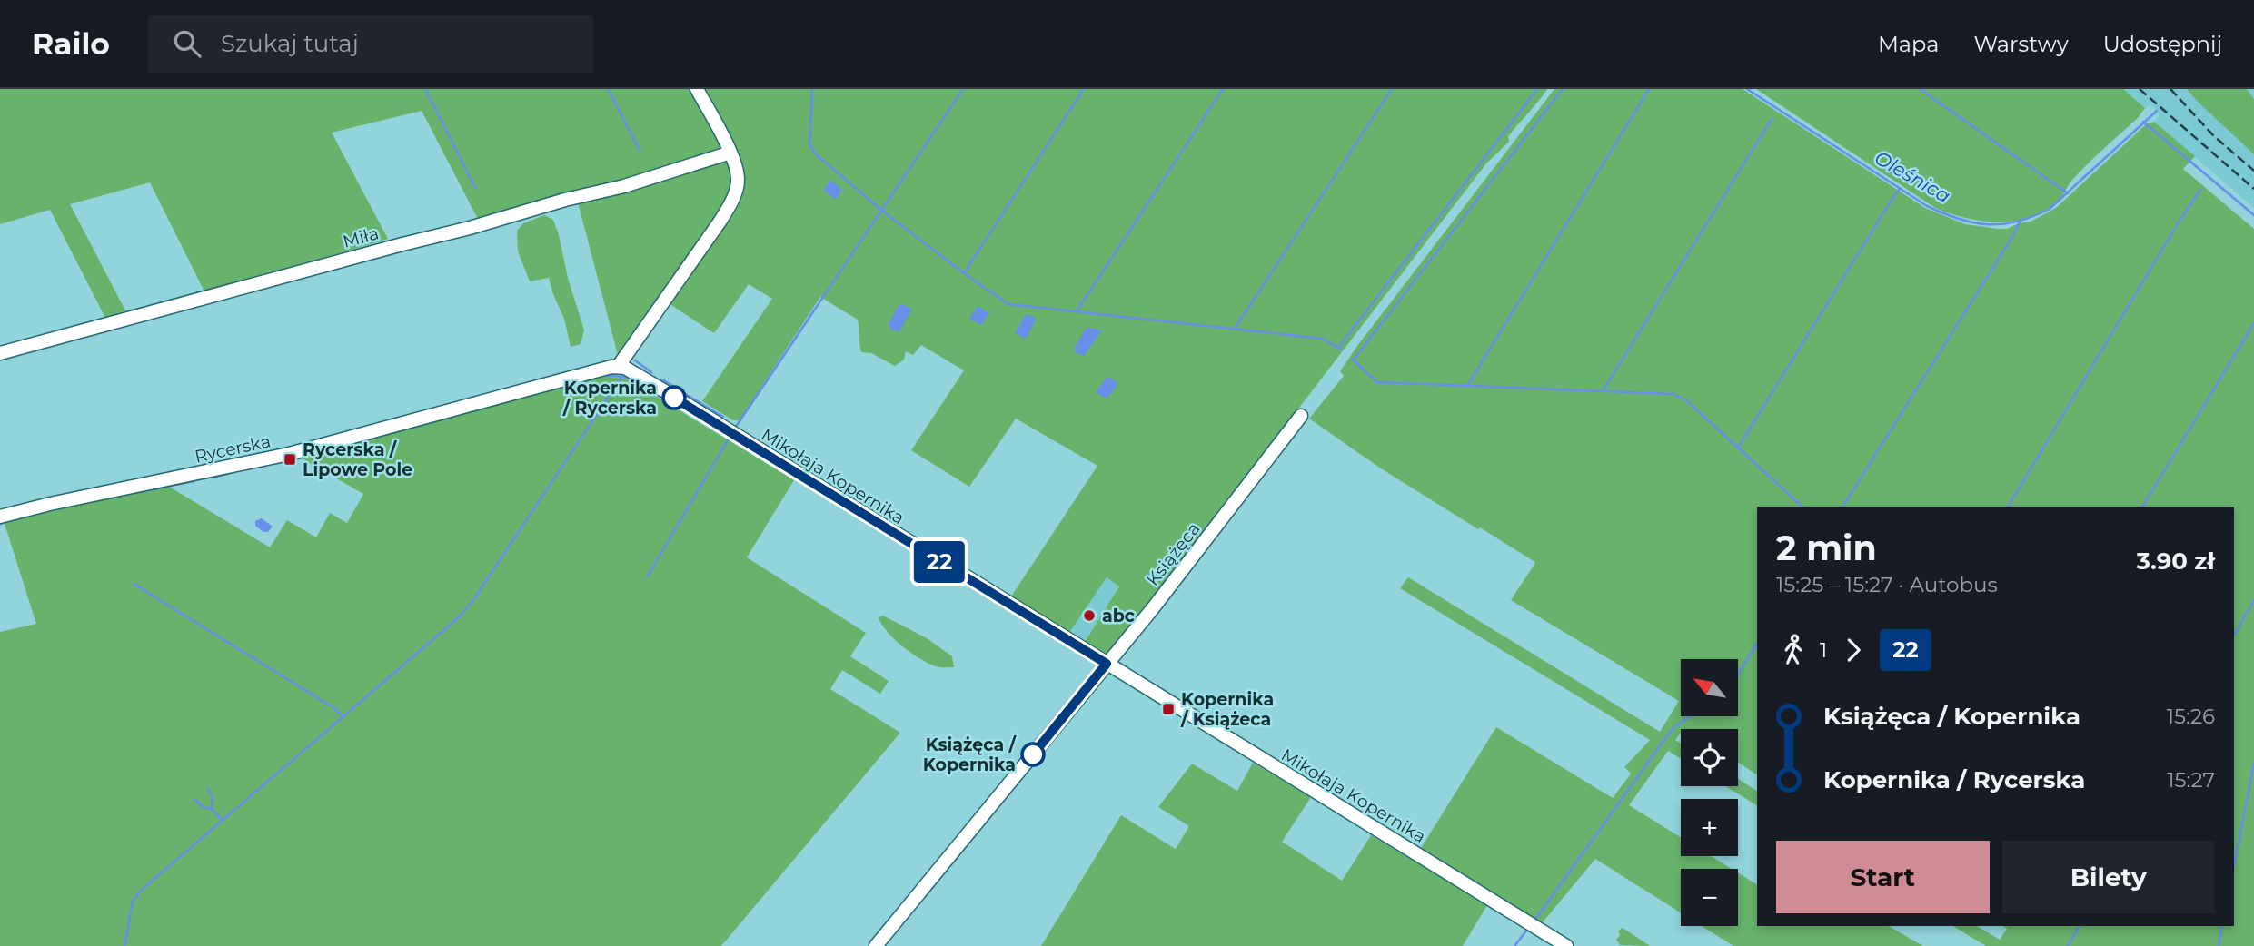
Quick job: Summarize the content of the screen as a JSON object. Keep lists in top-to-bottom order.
{
  "streets": {
    "street": [
      "Miła",
      "Rycerska",
      "Mikołaja Kopernika",
      "Książęca"
    ]
  },
  "crossings": [
    ["Rycerska", "Mikołaja Kopernika"],
    ["Mikołaja Kopernika", "Książęca"]
  ],
  "water": ["Oleśnica"],
  "places": {
    "other": ["Kopernika / Rycerska", "abc", "Książęca / Kopernika"],
    "transit": ["Rycerska / Lipowe Pole", "Kopernika / Książeca"]
  },
  "lines": ["bus line 22"],
  "north": "top left",
  "page": {
    "header": "Railo",
    "search": "Szukaj tutaj",
    "nav": ["Mapa", "Warstwy", "Udostępnij"],
    "on_map": "22",
    "heading": ["2 min", "15:25 – 15:27 · Autobus", "3.90 zł"],
    "legs": ["1", "22"],
    "map_buttons": ["+", "−"],
    "list": [
      {
        "name": "Książęca / Kopernika",
        "value": "15:26"
      },
      {
        "name": "Kopernika / Rycerska",
        "value": "15:27"
      }
    ],
    "buttons": ["Start", "Bilety"]
  }
}
